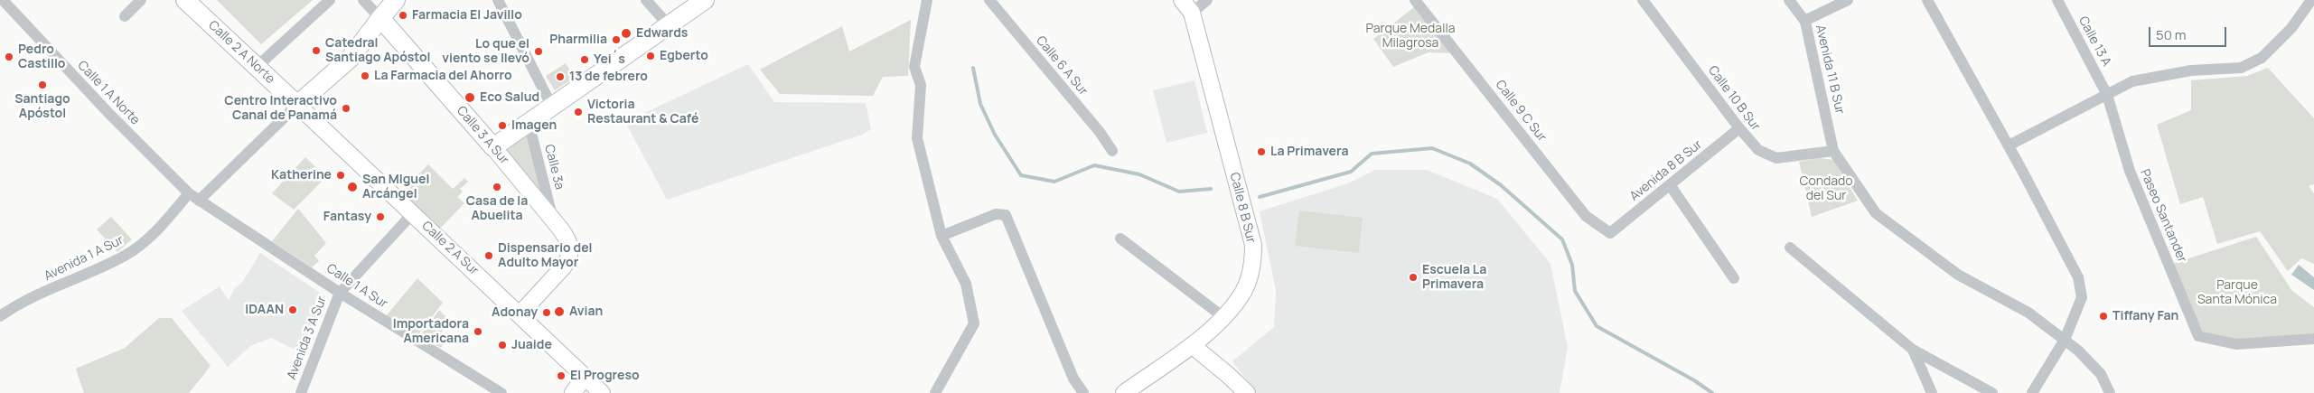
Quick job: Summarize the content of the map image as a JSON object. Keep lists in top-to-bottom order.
{
  "streets": {
    "main road": ["Calle 2 A Norte", "Calle 3 A Sur"],
    "street": [
      "Calle 13 A",
      "Calle 6 A Sur",
      "Avenida 11 B Sur",
      "Calle 1 A Norte",
      "Calle 10 B Sur",
      "Calle 9 C Sur",
      "Calle 3a",
      "Avenida 8 B Sur",
      "Calle 8 B Sur",
      "Paseo Santander",
      "Calle 2 A Sur",
      "Avenida 1 A Sur",
      "Calle 1 A Sur",
      "Avenida 3 A Sur"
    ]
  },
  "crossings": [
    ["Calle 13 A", "Paseo Santander"],
    ["Calle 2 A Norte", "Calle 2 A Sur"],
    ["Avenida 11 B Sur", "Calle 10 B Sur"],
    ["Calle 1 A Norte", "Avenida 1 A Sur"],
    ["Calle 1 A Norte", "Calle 1 A Sur"],
    ["Calle 10 B Sur", "Avenida 8 B Sur"],
    ["Calle 9 C Sur", "Avenida 8 B Sur"],
    ["Calle 3 A Sur", "Calle 3a"],
    ["Calle 3 A Sur", "Calle 2 A Sur"],
    ["Calle 2 A Sur", "Avenida 3 A Sur"],
    ["Calle 1 A Sur", "Avenida 3 A Sur"]
  ],
  "parks": ["Parque Medalla Milagrosa", "Condado del Sur", "Parque Santa Mónica"],
  "places": [
    "Farmacia El Javillo",
    "Edwards",
    "Pharmilia",
    "Catedral Santiago Apóstol",
    "Lo que el viento se llevó",
    "Egberto",
    "Pedro Castillo",
    "Yei´s",
    "La Farmacia del Ahorro",
    "13 de febrero",
    "Santiago Apóstol",
    "Eco Salud",
    "Centro Interactivo Canal de Panamá",
    "Victoria Restaurant & Café",
    "Imagen",
    "La Primavera",
    "Katherine",
    "San MIguel Arcángel",
    "Casa de la Abuelita",
    "Fantasy",
    "Dispensario del Adulto Mayor",
    "Escuela La Primavera",
    "IDAAN",
    "Avian",
    "Adonay",
    "Tiffany Fan",
    "Importadora Americana",
    "Juaide",
    "El Progreso"
  ],
  "scale_bar": "50 m"
}
